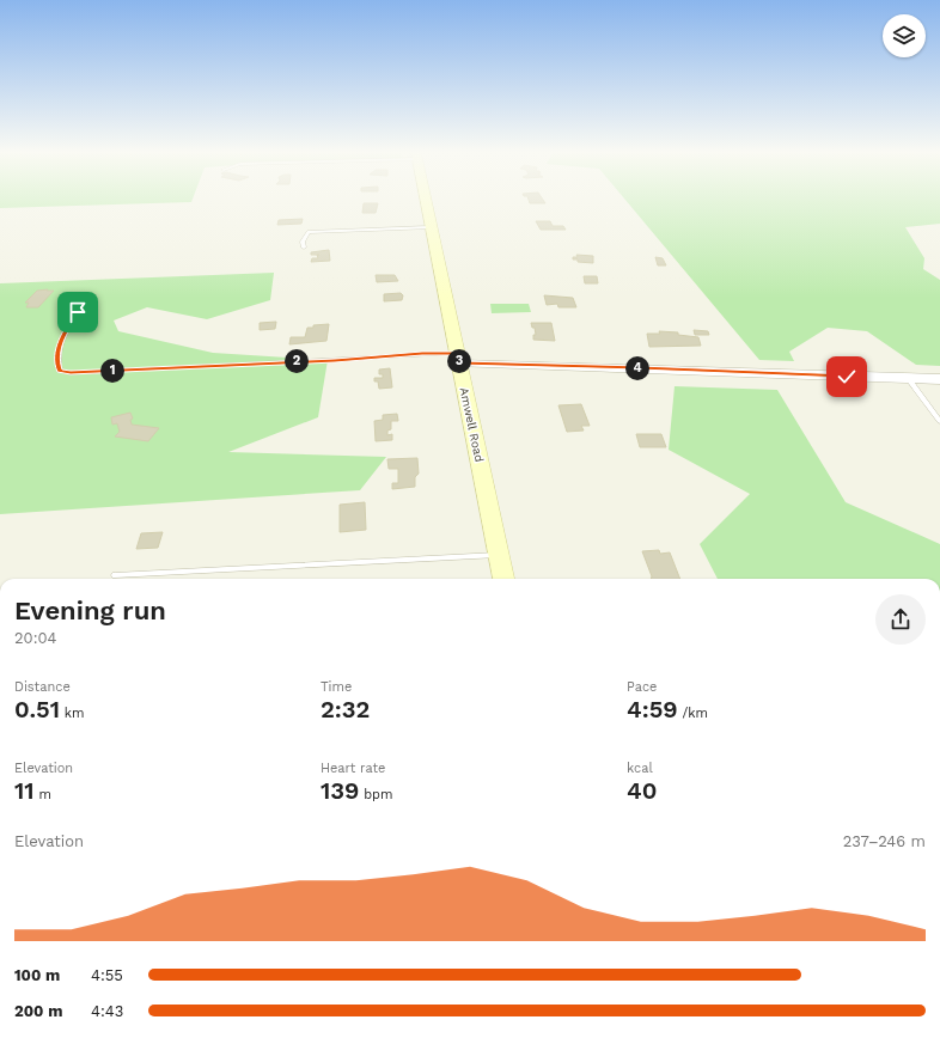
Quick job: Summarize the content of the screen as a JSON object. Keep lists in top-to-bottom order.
{
  "streets": {
    "main road": ["Amwell Road"]
  },
  "page": {
    "pins": [
      "2",
      "3",
      "4",
      "1"
    ],
    "heading": ["Evening run", "20:04"],
    "stats": [
      ["Distance", "0.51 km"],
      ["Time", "2:32"],
      ["Pace", "4:59 /km"],
      ["Elevation", "11 m"],
      ["Heart rate", "139 bpm"],
      ["kcal", "40"]
    ],
    "chart": ["Elevation", "237–246 m"],
    "list": [
      {
        "name": "100 m",
        "note": "4:55"
      },
      {
        "name": "200 m",
        "note": "4:43"
      }
    ]
  }
}
